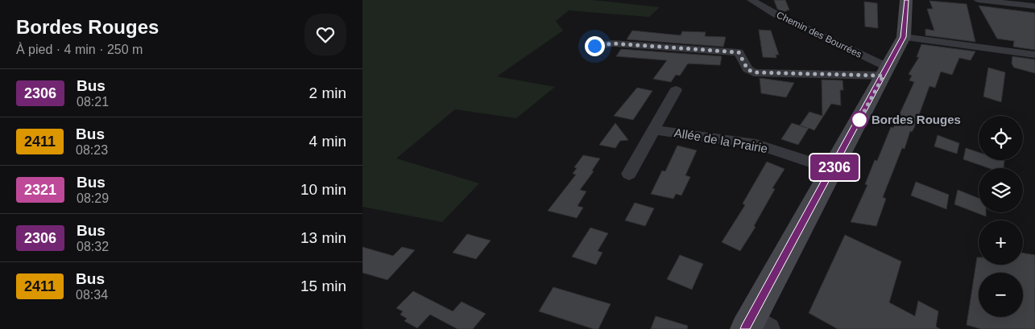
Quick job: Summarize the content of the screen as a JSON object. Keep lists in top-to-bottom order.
{
  "streets": {
    "street": ["Chemin des Bourrées", "Allée de la Prairie"]
  },
  "places": ["Bordes Rouges"],
  "lines": ["bus line 2306"],
  "page": {
    "heading": ["Bordes Rouges", "À pied · 4 min · 250 m"],
    "on_map": "2306",
    "list": [
      {
        "mark": "2306",
        "name": "Bus",
        "note": "08:21",
        "value": "2 min"
      },
      {
        "mark": "2411",
        "name": "Bus",
        "note": "08:23",
        "value": "4 min"
      },
      {
        "mark": "2321",
        "name": "Bus",
        "note": "08:29",
        "value": "10 min"
      },
      {
        "mark": "2306",
        "name": "Bus",
        "note": "08:32",
        "value": "13 min"
      },
      {
        "mark": "2411",
        "name": "Bus",
        "note": "08:34",
        "value": "15 min"
      }
    ],
    "map_buttons": ["+", "−"]
  }
}
